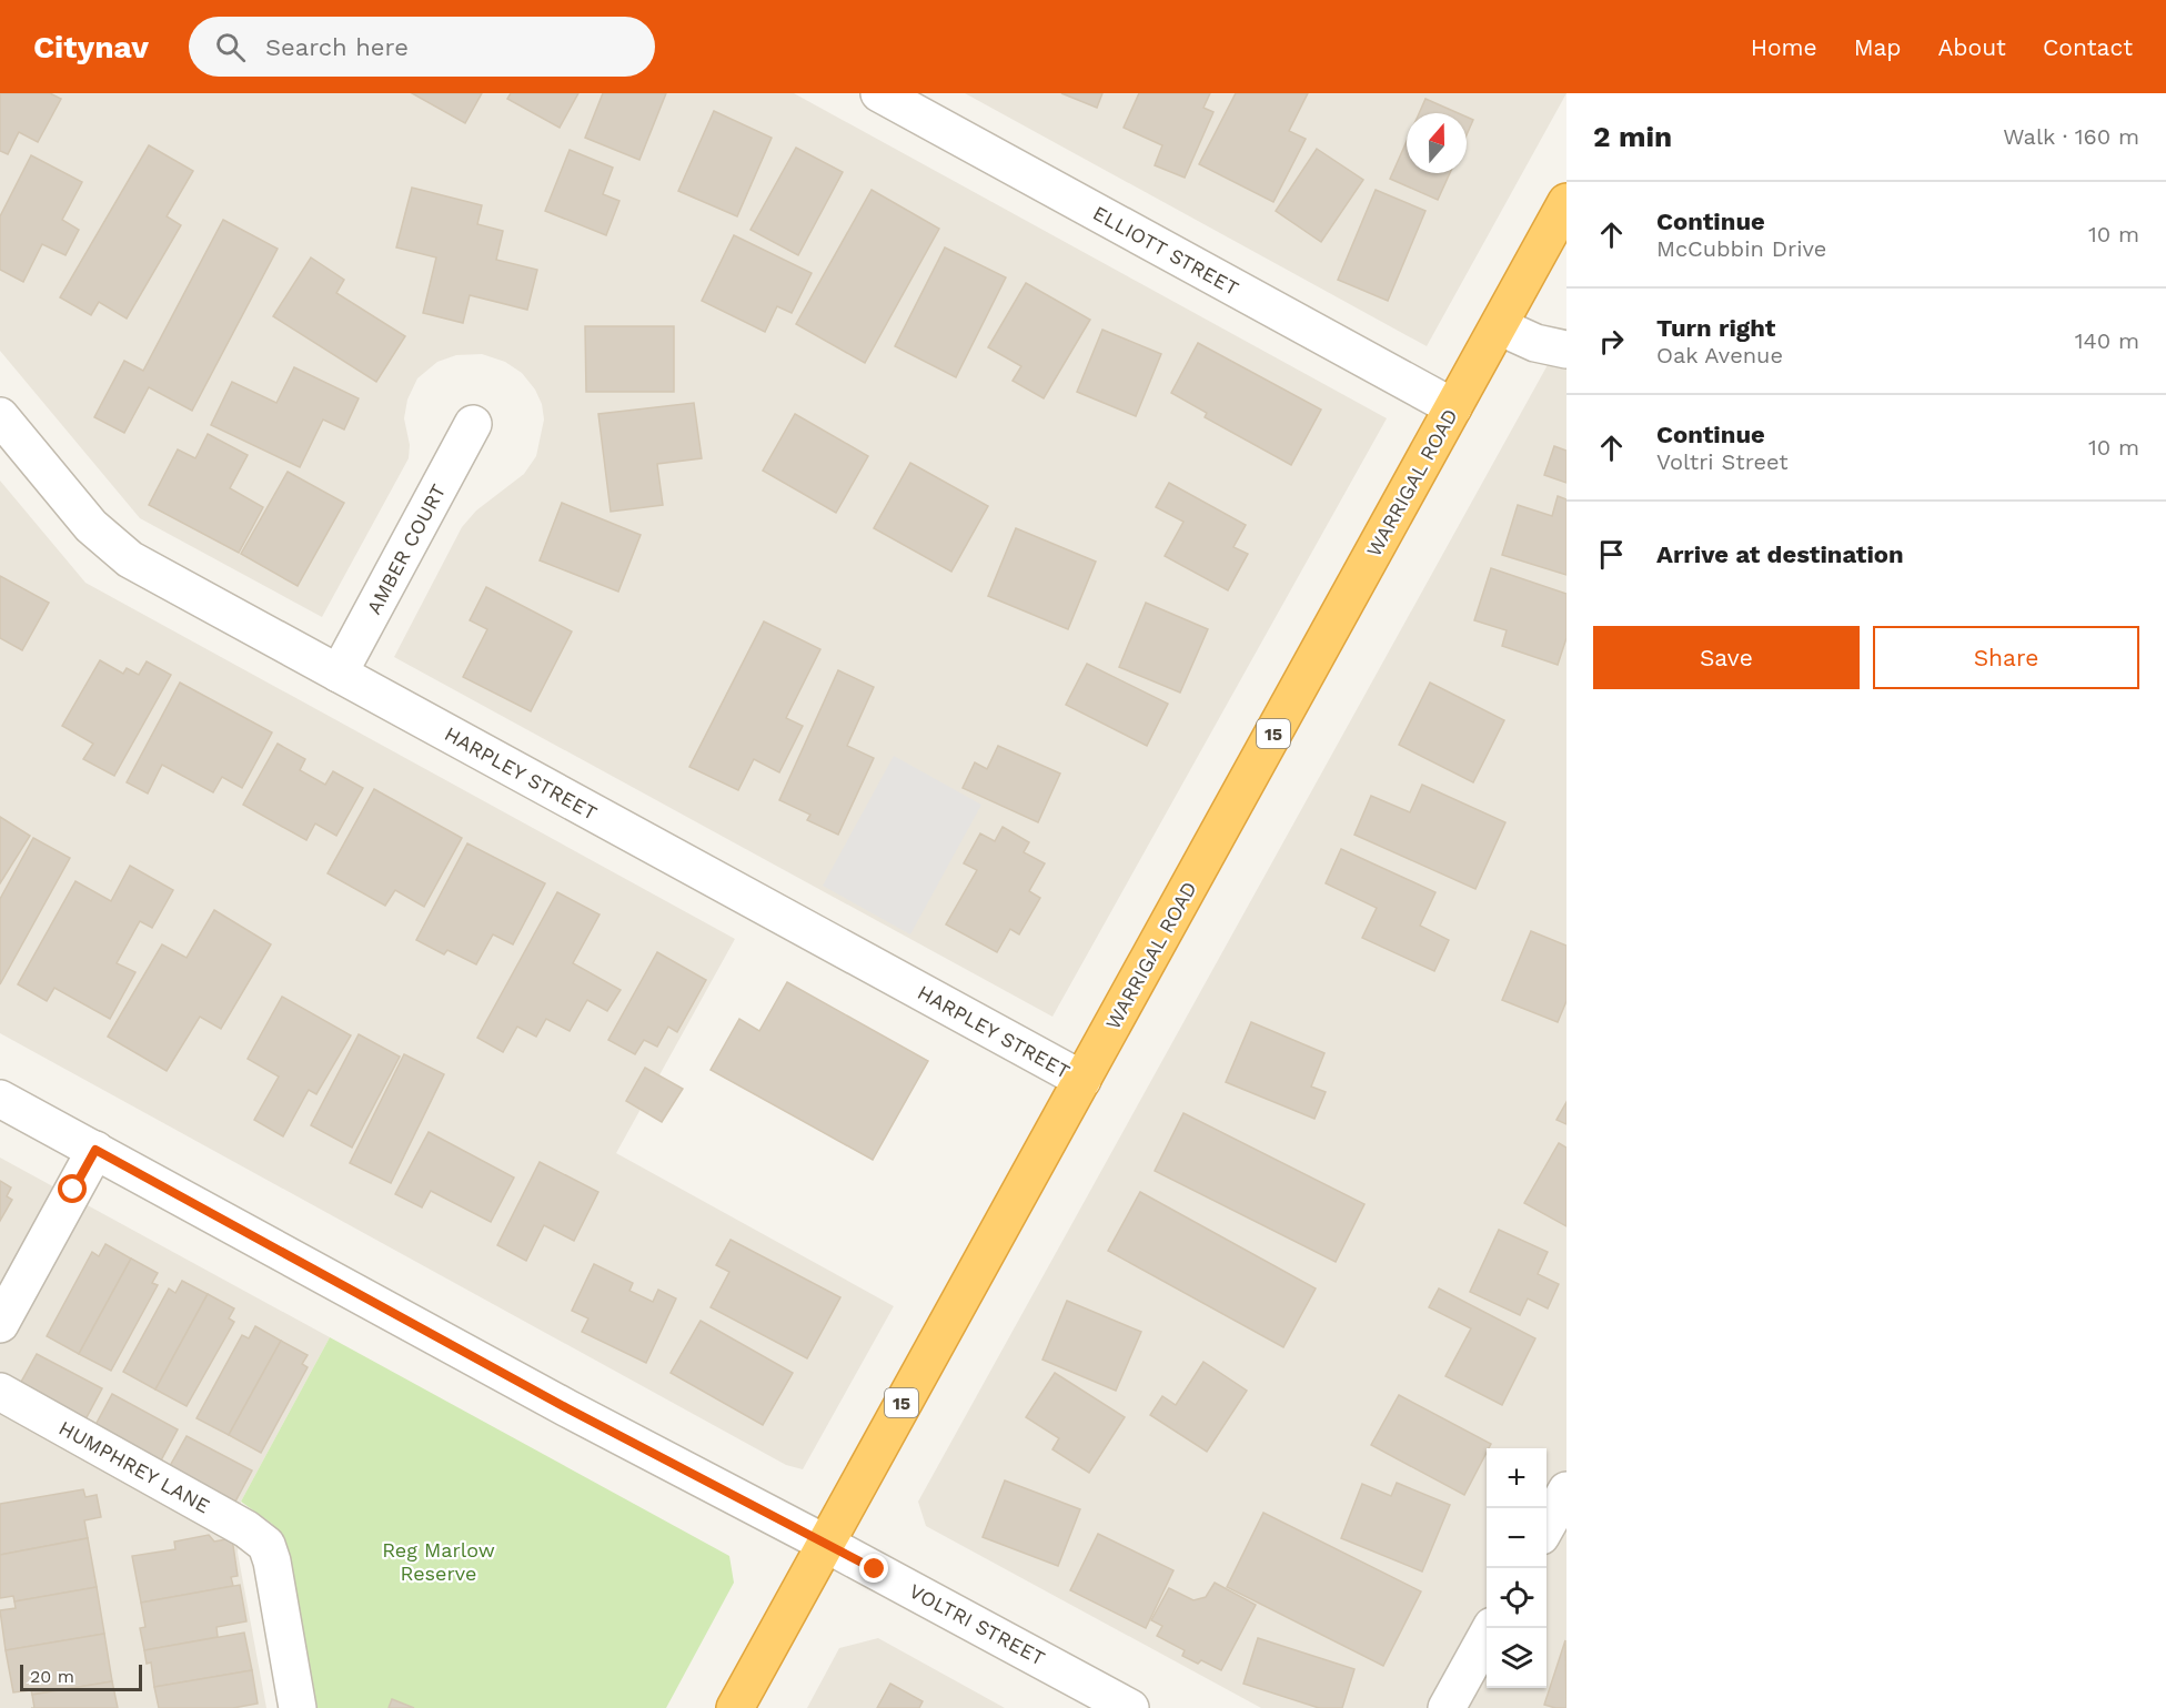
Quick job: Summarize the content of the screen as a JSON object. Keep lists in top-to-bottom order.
{
  "streets": {
    "highway": ["WARRIGAL ROAD", "15"],
    "street": [
      "ELLIOTT STREET",
      "AMBER COURT",
      "HARPLEY STREET",
      "HUMPHREY LANE",
      "VOLTRI STREET"
    ]
  },
  "crossings": [
    ["ELLIOTT STREET", "WARRIGAL ROAD"],
    ["WARRIGAL ROAD", "HARPLEY STREET"],
    ["WARRIGAL ROAD", "VOLTRI STREET"],
    ["AMBER COURT", "HARPLEY STREET"]
  ],
  "parks": ["Reg Marlow Reserve"],
  "scale_bar": "20 m",
  "north": "top",
  "page": {
    "header": "Citynav",
    "search": "Search here",
    "nav": [
      "Home",
      "Map",
      "About",
      "Contact"
    ],
    "heading": ["2 min", "Walk · 160 m"],
    "list": [
      ["Continue", "McCubbin Drive", "10 m"],
      ["Turn right", "Oak Avenue", "140 m"],
      ["Continue", "Voltri Street", "10 m"],
      "Arrive at destination"
    ],
    "buttons": ["Save", "Share"],
    "map_buttons": ["+", "−"],
    "scale": "20 m"
  }
}
